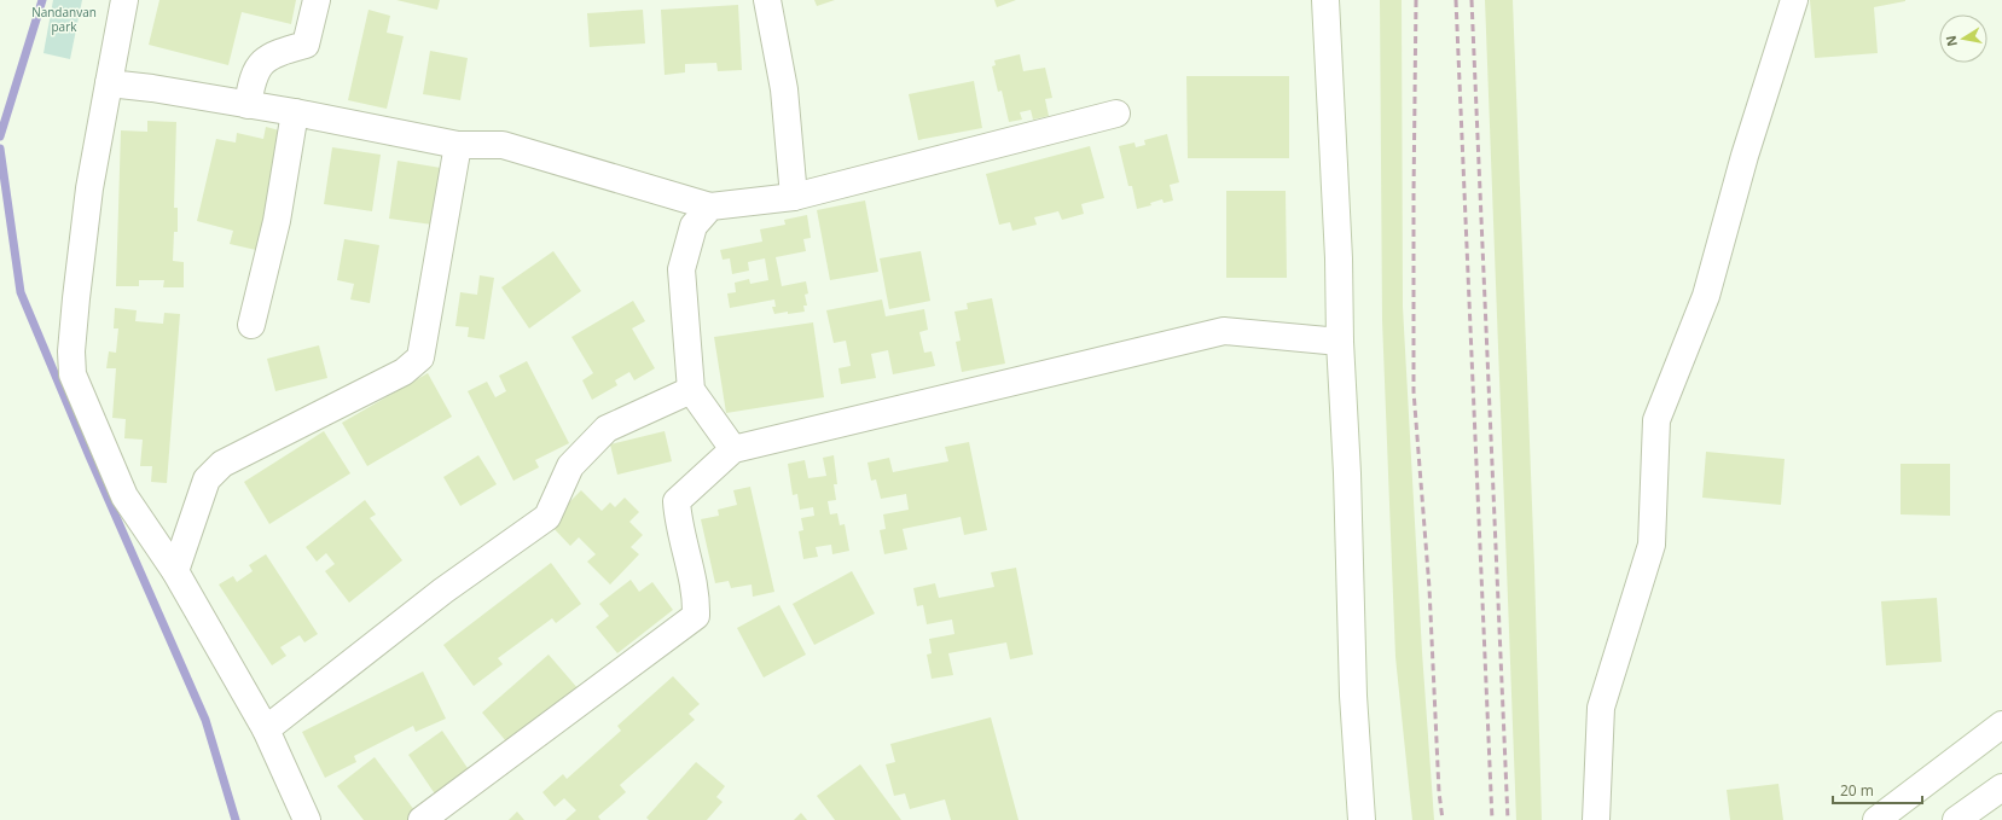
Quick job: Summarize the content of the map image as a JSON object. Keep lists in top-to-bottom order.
{
  "parks": ["Nandanvan park"],
  "scale_bar": "20 m",
  "north": "left"
}
